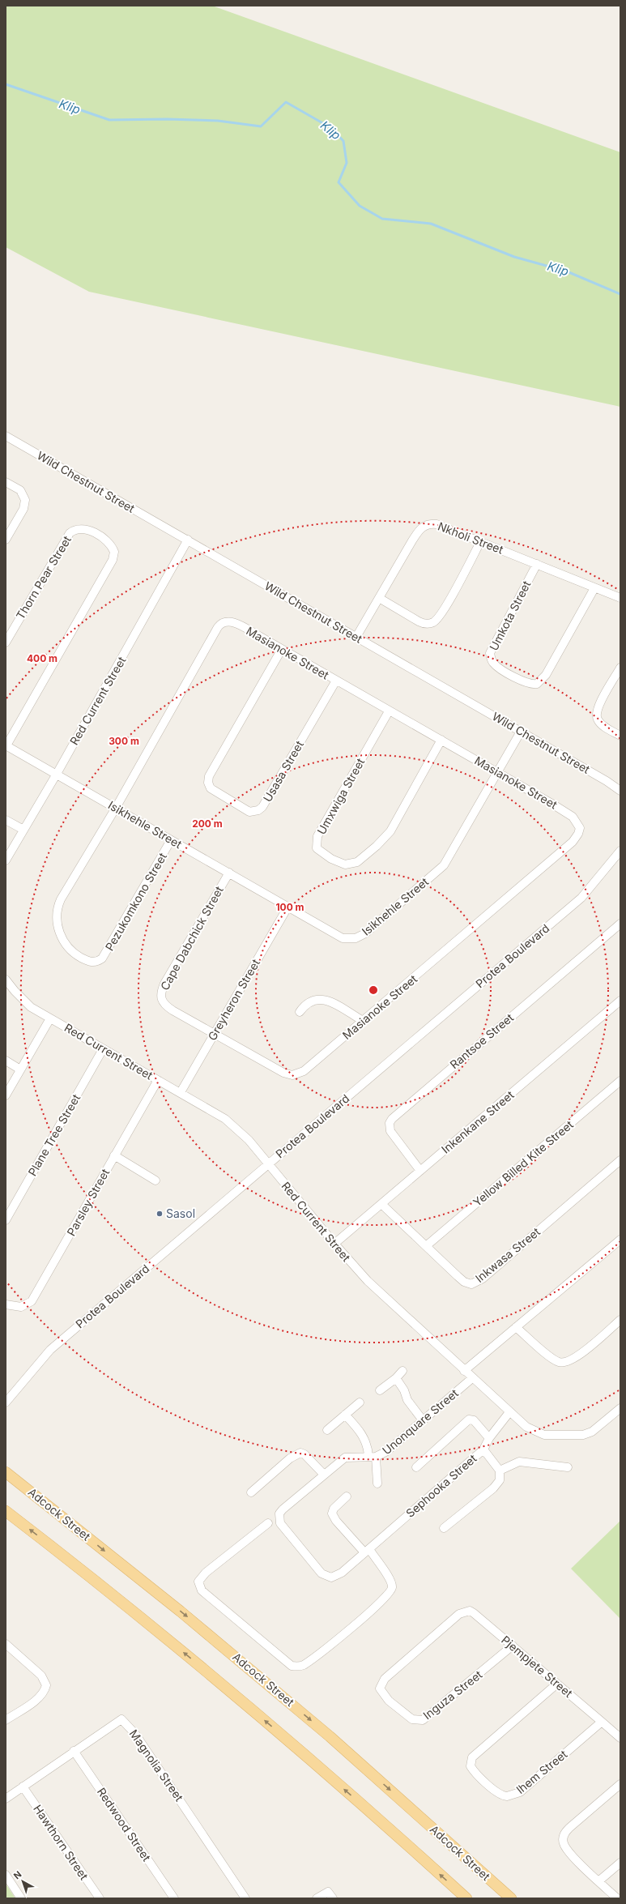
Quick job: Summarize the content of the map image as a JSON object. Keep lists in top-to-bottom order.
{
  "streets": {
    "main road": ["Adcock Street"],
    "street": [
      "Wild Chestnut Street",
      "Nkholi Street",
      "Thorn Pear Street",
      "Umkota Street",
      "Masianoke Street",
      "Red Current Street",
      "Usasa Street",
      "Umxwiga Street",
      "Isikhehle Street",
      "Pezukomkono Street",
      "Cape Dabchick Street",
      "Protea Boulevard",
      "Greyheron Street",
      "Rantsoe Street",
      "Inkenkane Street",
      "Plane Tree Street",
      "Yellow Billed Kite Street",
      "Parsley Street",
      "Inkwasa Street",
      "Unonquare Street",
      "Sephooka Street",
      "Pjempjete Street",
      "Inguza Street",
      "Magnolia Street",
      "Ihem Street",
      "Redwood Street",
      "Hawthorn Street"
    ]
  },
  "crossings": [
    ["Wild Chestnut Street", "Nkholi Street"],
    ["Wild Chestnut Street", "Red Current Street"],
    ["Wild Chestnut Street", "Isikhehle Street"],
    ["Nkholi Street", "Umkota Street"],
    ["Thorn Pear Street", "Isikhehle Street"],
    ["Masianoke Street", "Usasa Street"],
    ["Masianoke Street", "Umxwiga Street"],
    ["Masianoke Street", "Isikhehle Street"],
    ["Masianoke Street", "Pezukomkono Street"],
    ["Masianoke Street", "Cape Dabchick Street"],
    ["Masianoke Street", "Greyheron Street"],
    ["Red Current Street", "Isikhehle Street"],
    ["Red Current Street", "Protea Boulevard"],
    ["Red Current Street", "Greyheron Street"],
    ["Red Current Street", "Inkenkane Street"],
    ["Red Current Street", "Plane Tree Street"],
    ["Red Current Street", "Parsley Street"],
    ["Red Current Street", "Unonquare Street"],
    ["Red Current Street", "Sephooka Street"],
    ["Isikhehle Street", "Pezukomkono Street"],
    ["Isikhehle Street", "Cape Dabchick Street"],
    ["Isikhehle Street", "Greyheron Street"],
    ["Cape Dabchick Street", "Greyheron Street"],
    ["Rantsoe Street", "Inkenkane Street"],
    ["Inkenkane Street", "Inkwasa Street"],
    ["Yellow Billed Kite Street", "Inkwasa Street"],
    ["Unonquare Street", "Sephooka Street"],
    ["Pjempjete Street", "Inguza Street"],
    ["Pjempjete Street", "Ihem Street"],
    ["Magnolia Street", "Redwood Street"],
    ["Magnolia Street", "Hawthorn Street"]
  ],
  "water": ["Klip"],
  "places": ["Sasol"],
  "north": "top left",
  "rings": [
    "400 m",
    "300 m",
    "200 m",
    "100 m"
  ]
}
